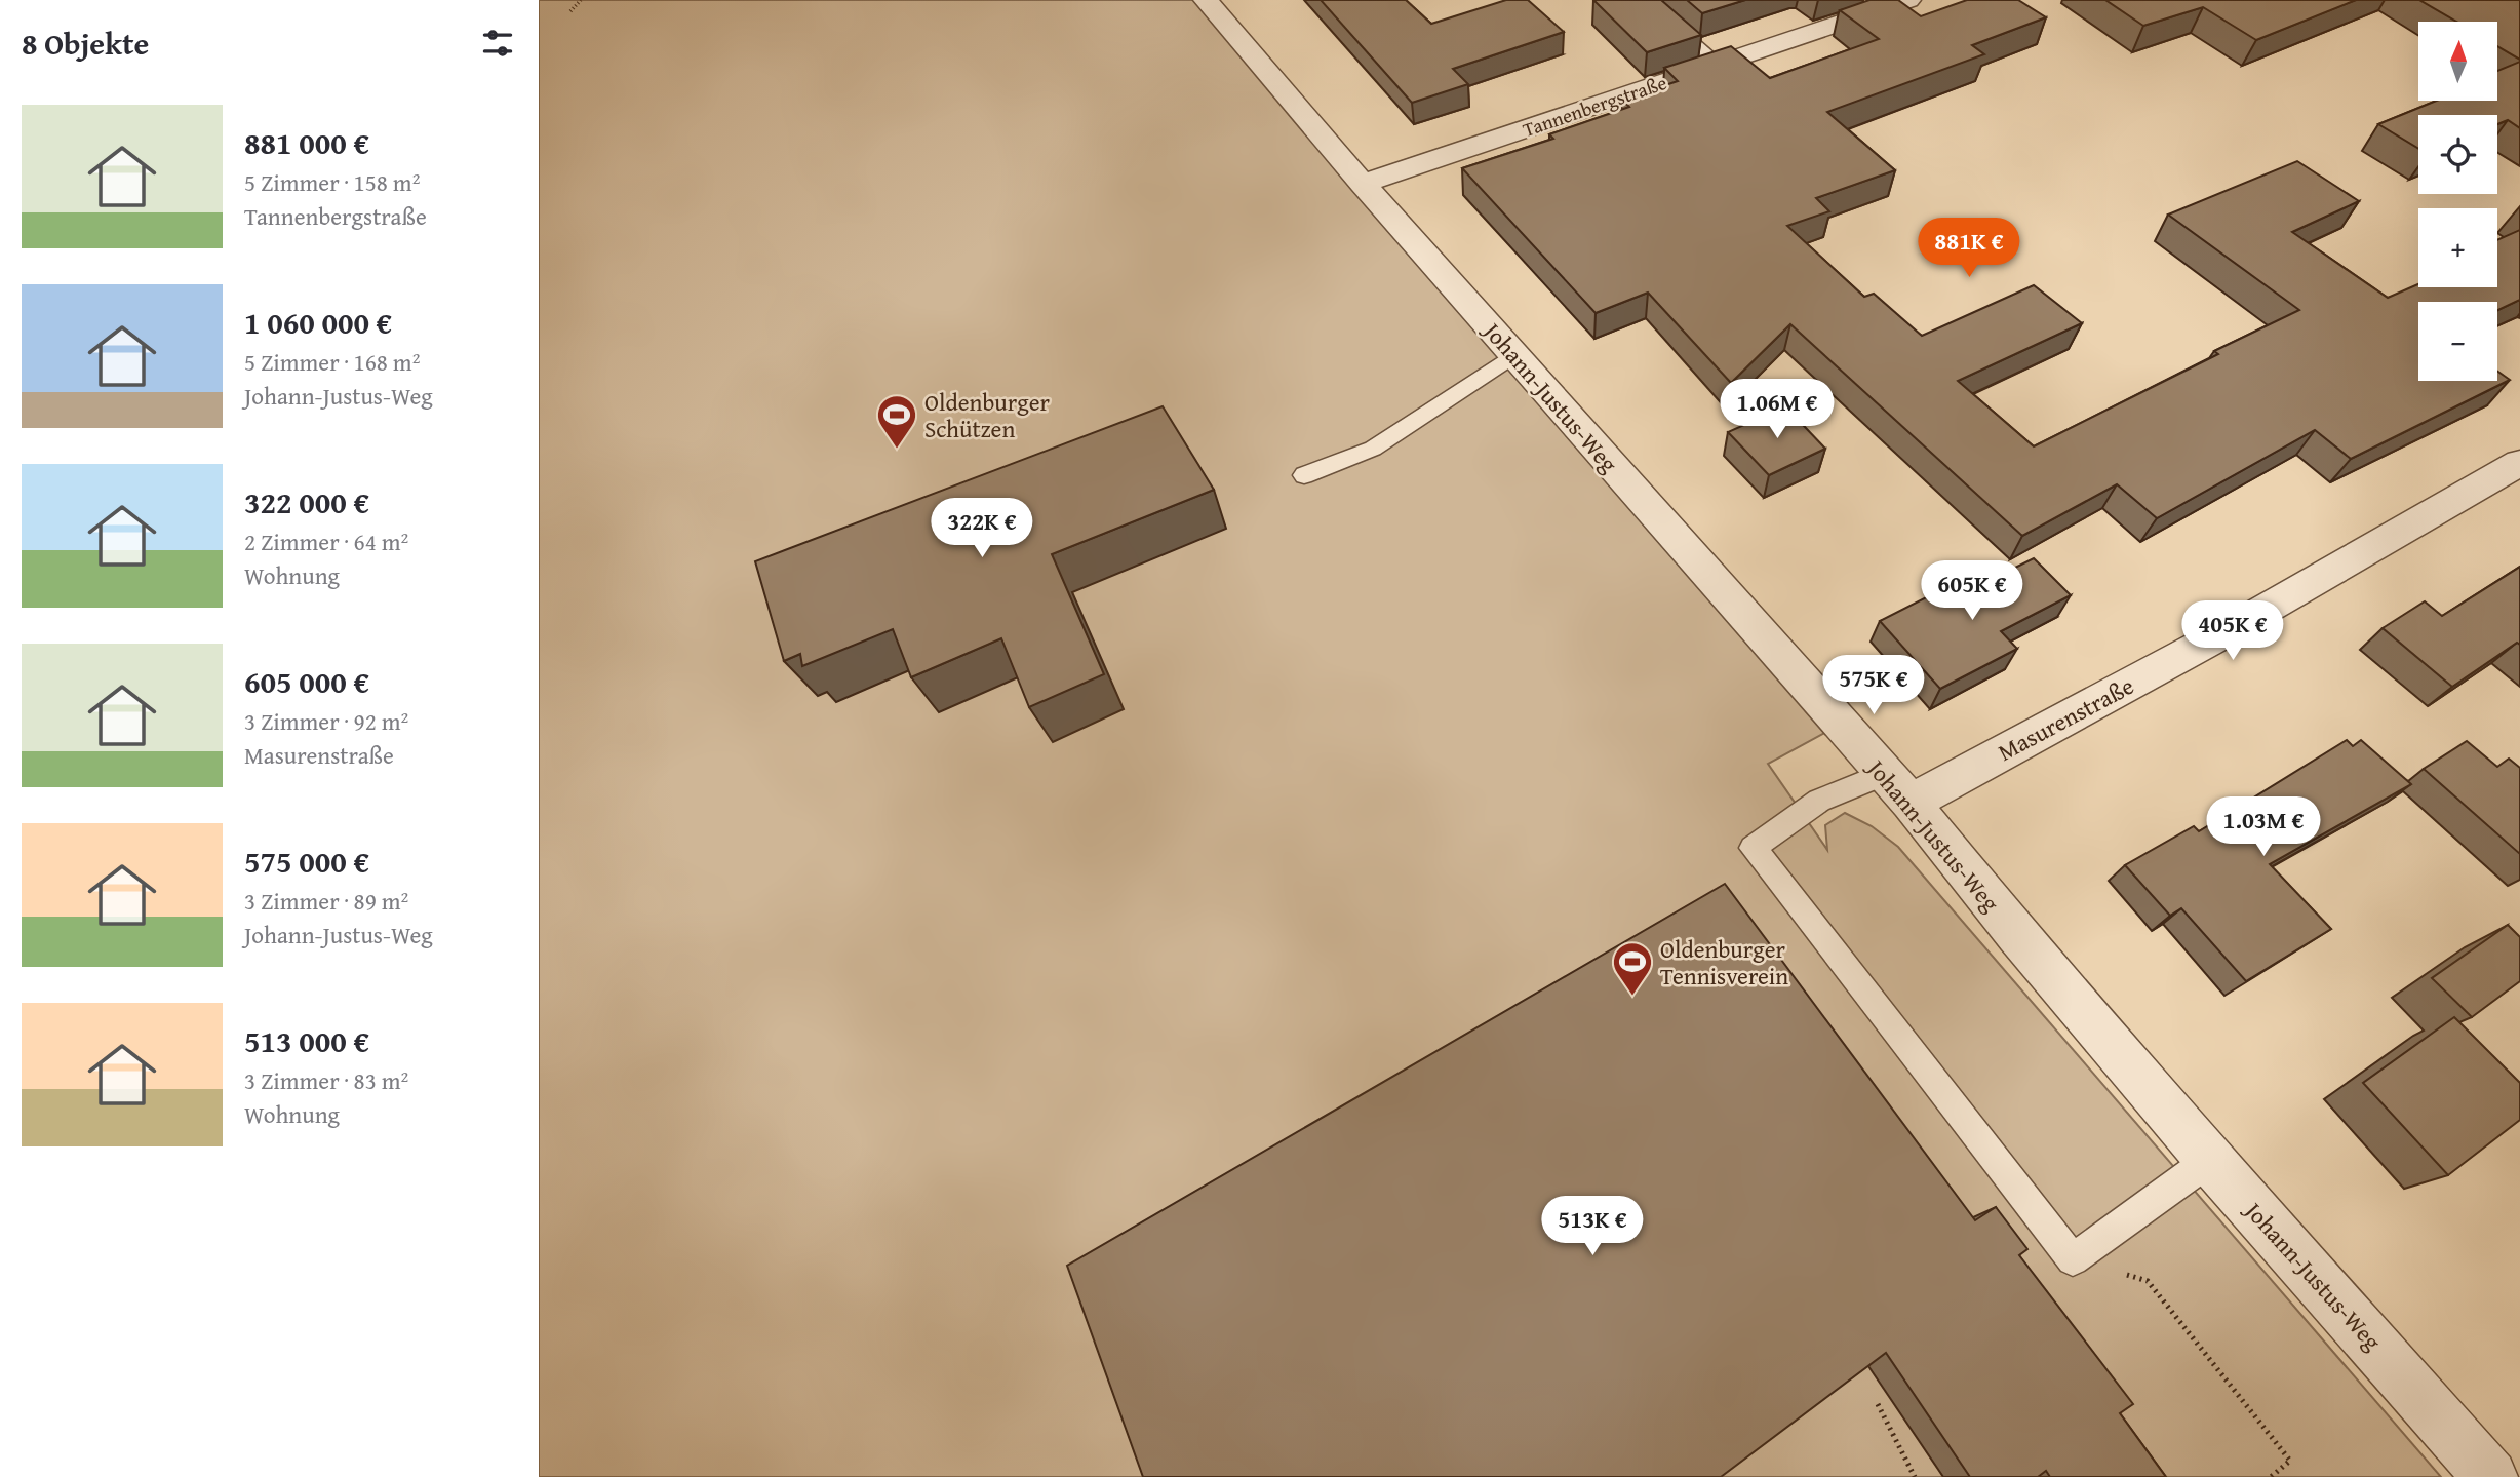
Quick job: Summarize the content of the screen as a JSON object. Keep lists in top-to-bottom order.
{
  "streets": {
    "street": ["Tannenbergstraße", "Johann-Justus-Weg", "Masurenstraße"]
  },
  "crossings": [
    ["Tannenbergstraße", "Johann-Justus-Weg"],
    ["Johann-Justus-Weg", "Masurenstraße"]
  ],
  "places": {
    "sports": ["Oldenburger Schützen", "Oldenburger Tennisverein"]
  },
  "north": "top",
  "page": {
    "heading": "8 Objekte",
    "map_buttons": ["+", "−"],
    "list": [
      {
        "name": "881 000 €",
        "note": "5 Zimmer · 158 m² · Tannenbergstraße"
      },
      {
        "name": "1 060 000 €",
        "note": "5 Zimmer · 168 m² · Johann-Justus-Weg"
      },
      {
        "name": "322 000 €",
        "note": "2 Zimmer · 64 m² · Wohnung"
      },
      {
        "name": "605 000 €",
        "note": "3 Zimmer · 92 m² · Masurenstraße"
      },
      {
        "name": "575 000 €",
        "note": "3 Zimmer · 89 m² · Johann-Justus-Weg"
      },
      {
        "name": "513 000 €",
        "note": "3 Zimmer · 83 m² · Wohnung"
      }
    ],
    "price": [
      "881K €",
      "1.06M €",
      "322K €",
      "605K €",
      "405K €",
      "575K €",
      "1.03M €",
      "513K €"
    ]
  }
}
